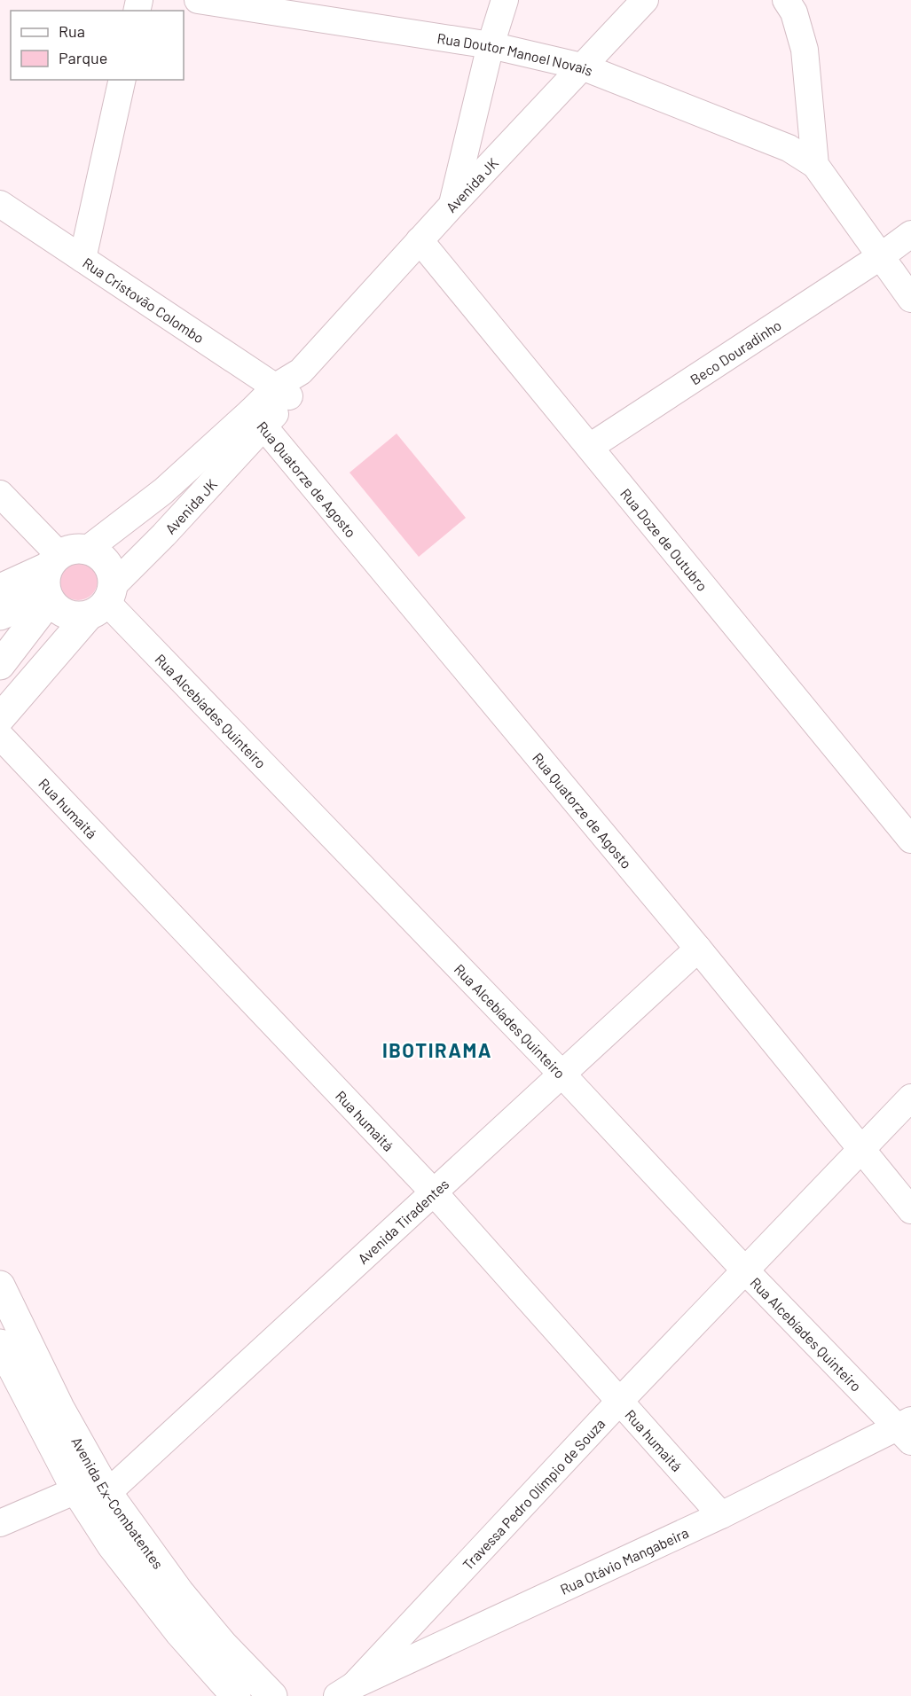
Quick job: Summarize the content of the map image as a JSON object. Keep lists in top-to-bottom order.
{
  "streets": {
    "main road": ["Avenida JK", "Avenida Ex-Combatentes"],
    "street": [
      "Rua Doutor Manoel Novais",
      "Rua Cristovão Colombo",
      "Beco Douradinho",
      "Rua Quatorze de Agosto",
      "Rua Doze de Outubro",
      "Rua Alcebíades Quinteiro",
      "Rua humaitá",
      "Avenida Tiradentes",
      "Travessa Pedro Olímpio de Souza",
      "Rua Otávio Mangabeira"
    ]
  },
  "crossings": [
    ["Rua Doutor Manoel Novais", "Avenida JK"],
    ["Avenida JK", "Rua Cristovão Colombo"],
    ["Avenida JK", "Rua Quatorze de Agosto"],
    ["Avenida JK", "Rua Doze de Outubro"],
    ["Avenida JK", "Rua Alcebíades Quinteiro"],
    ["Beco Douradinho", "Rua Doze de Outubro"],
    ["Rua Quatorze de Agosto", "Avenida Tiradentes"],
    ["Rua Quatorze de Agosto", "Travessa Pedro Olímpio de Souza"],
    ["Rua Alcebíades Quinteiro", "Avenida Tiradentes"],
    ["Rua Alcebíades Quinteiro", "Travessa Pedro Olímpio de Souza"],
    ["Rua Alcebíades Quinteiro", "Rua Otávio Mangabeira"],
    ["Rua humaitá", "Avenida Tiradentes"],
    ["Rua humaitá", "Travessa Pedro Olímpio de Souza"],
    ["Rua humaitá", "Rua Otávio Mangabeira"],
    ["Avenida Tiradentes", "Avenida Ex-Combatentes"],
    ["Travessa Pedro Olímpio de Souza", "Rua Otávio Mangabeira"]
  ],
  "districts": ["IBOTIRAMA"],
  "legend": ["Rua", "Parque"]
}
